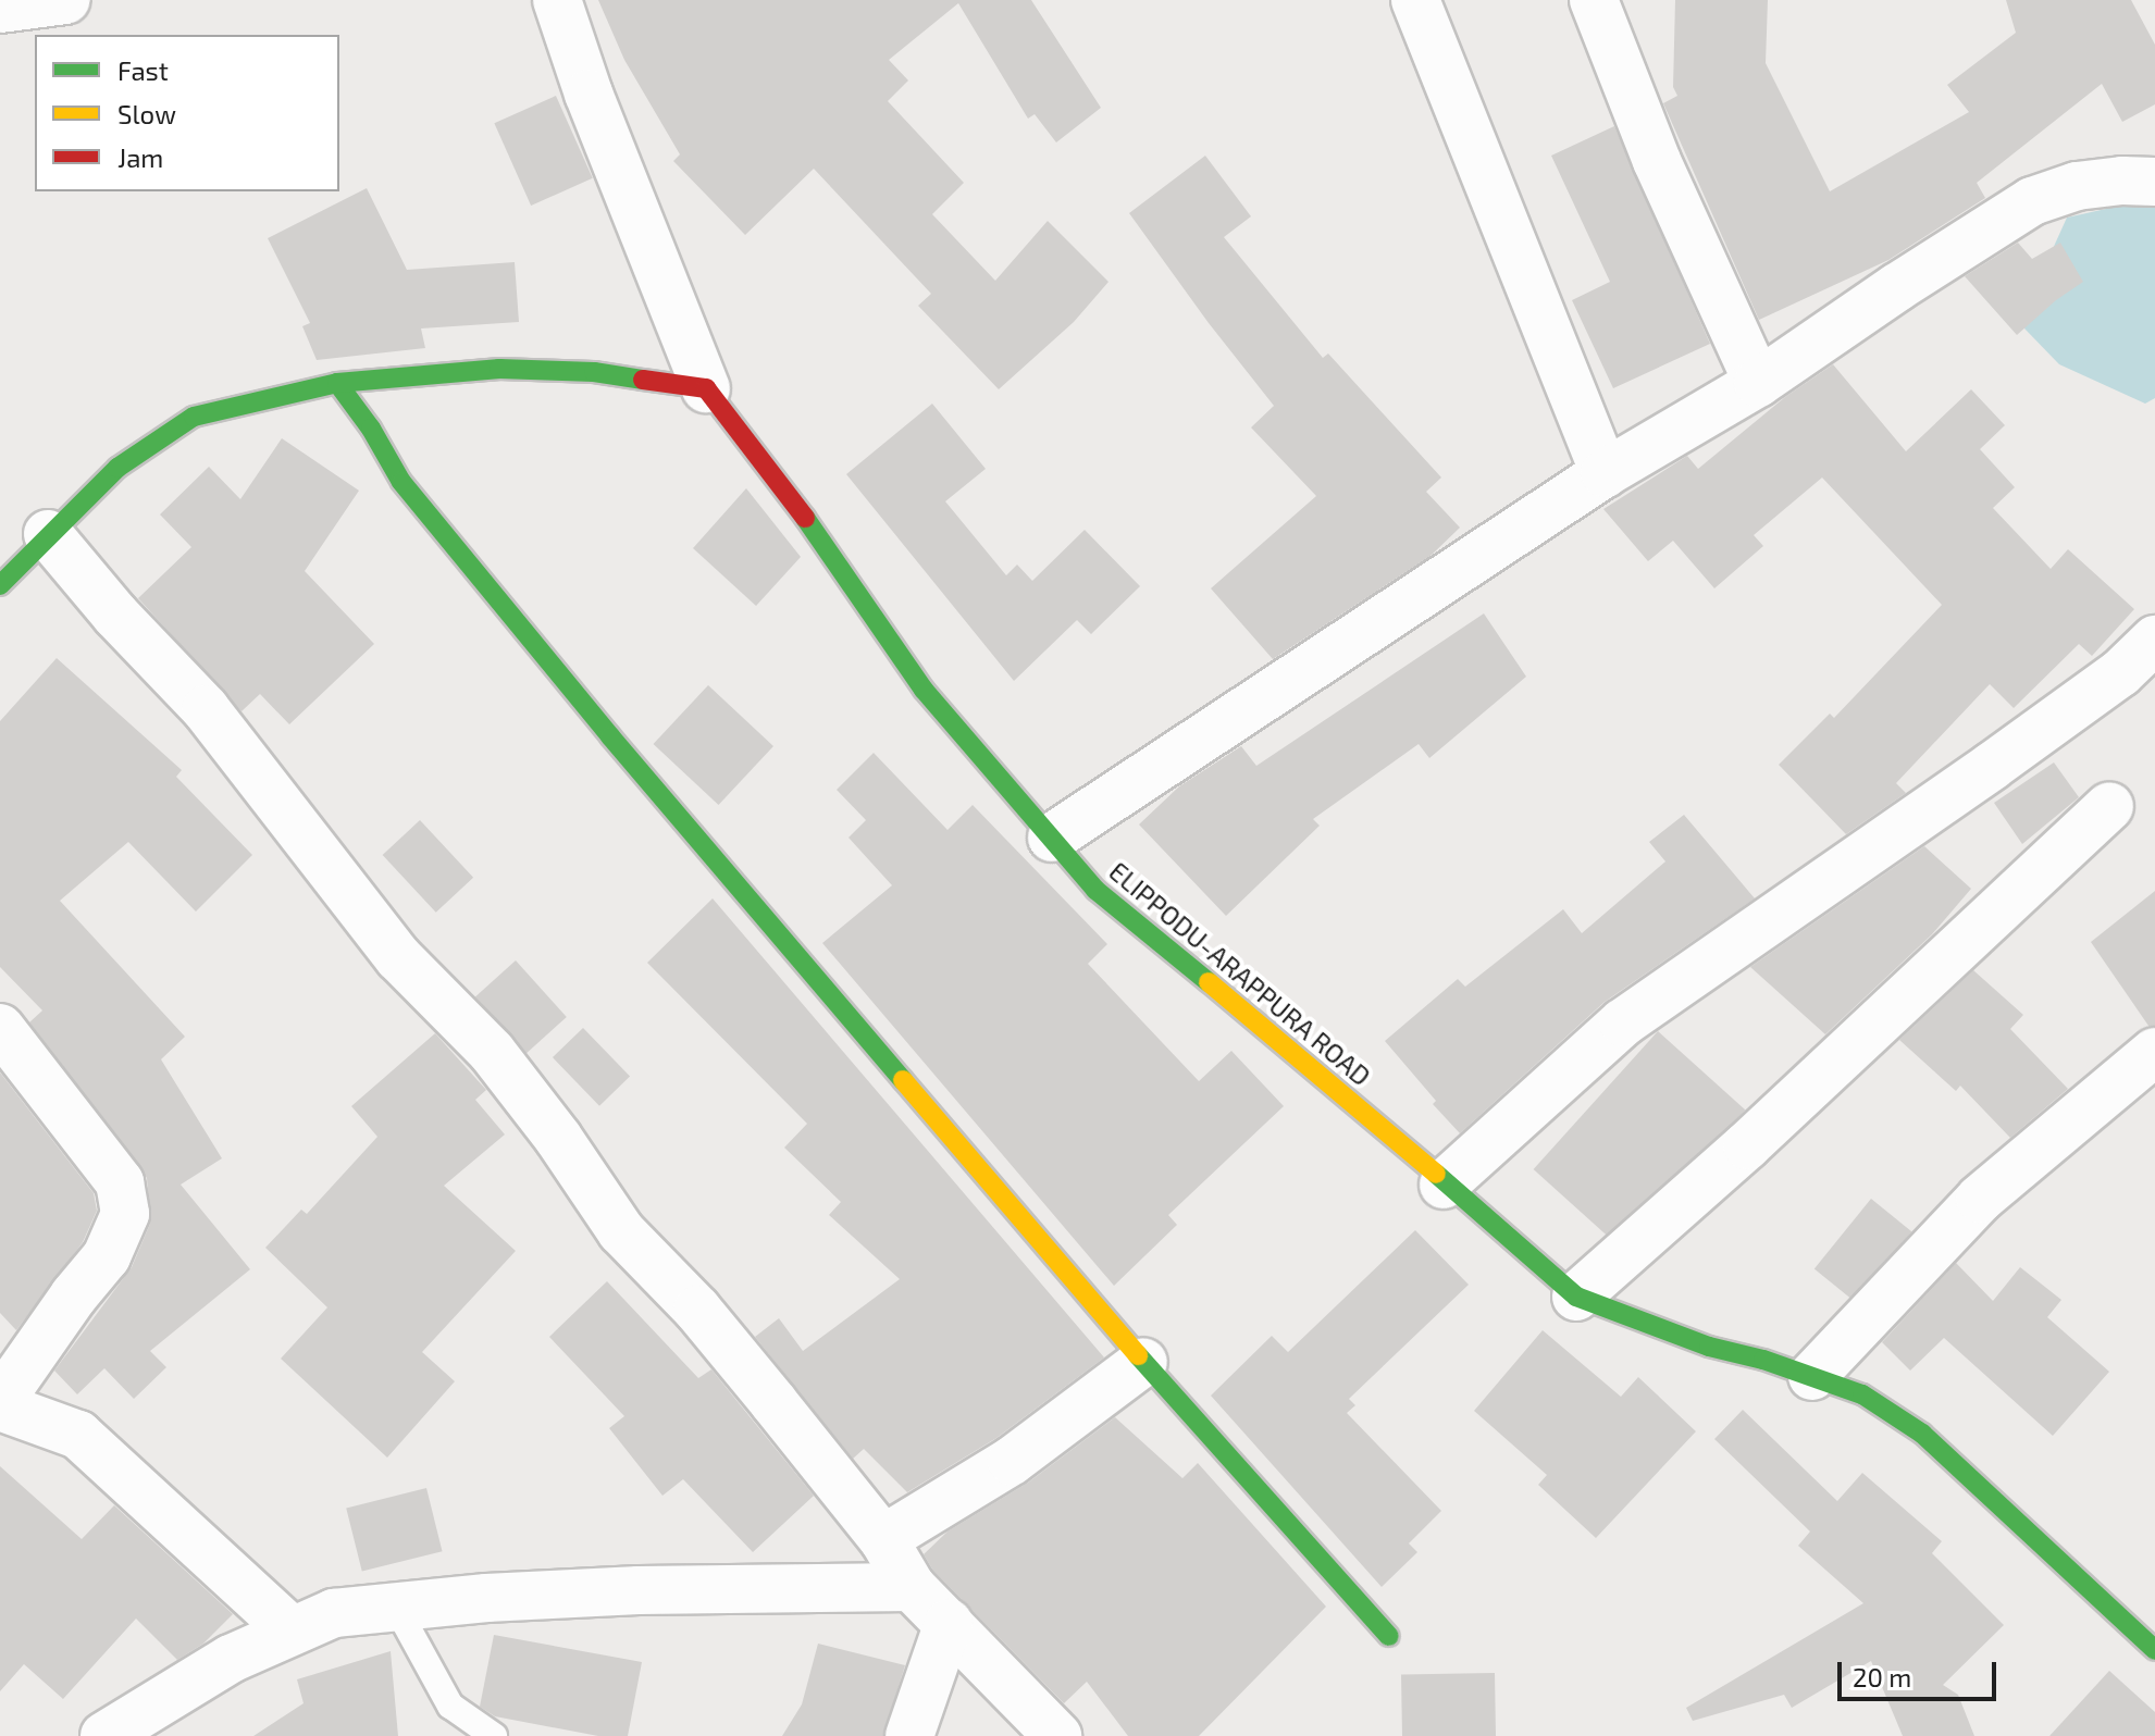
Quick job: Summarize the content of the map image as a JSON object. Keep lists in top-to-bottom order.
{
  "streets": {
    "street": ["ELIPPODU-ARAPPURA ROAD"]
  },
  "legend": ["Fast", "Slow", "Jam"],
  "scale_bar": "20 m"
}
